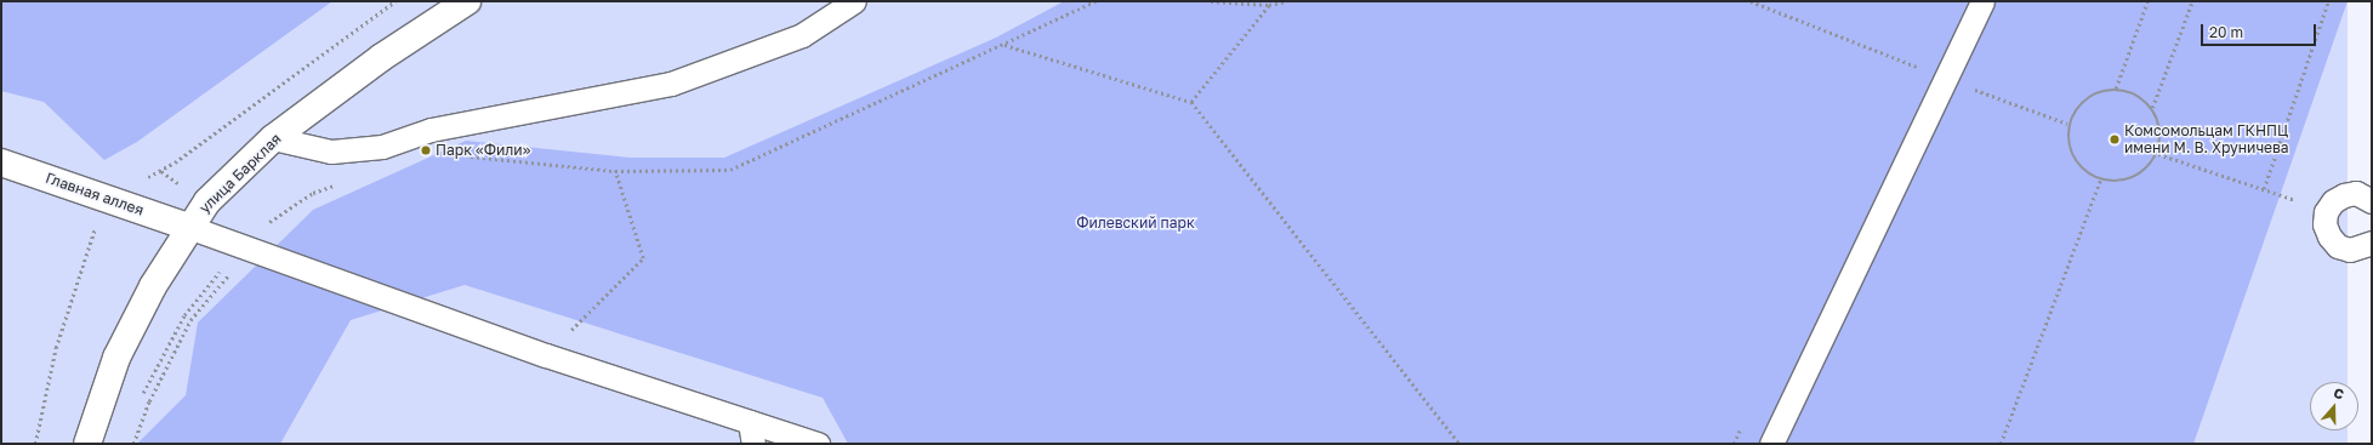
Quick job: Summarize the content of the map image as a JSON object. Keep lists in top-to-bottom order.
{
  "streets": {
    "street": ["улица Барклая", "Главная аллея"]
  },
  "crossings": [
    ["улица Барклая", "Главная аллея"]
  ],
  "parks": ["Филевский парк"],
  "places": ["Комсомольцам ГКНПЦ имени М. В. Хруничева", "Парк «Фили»"],
  "scale_bar": "20 m",
  "north": "top"
}
